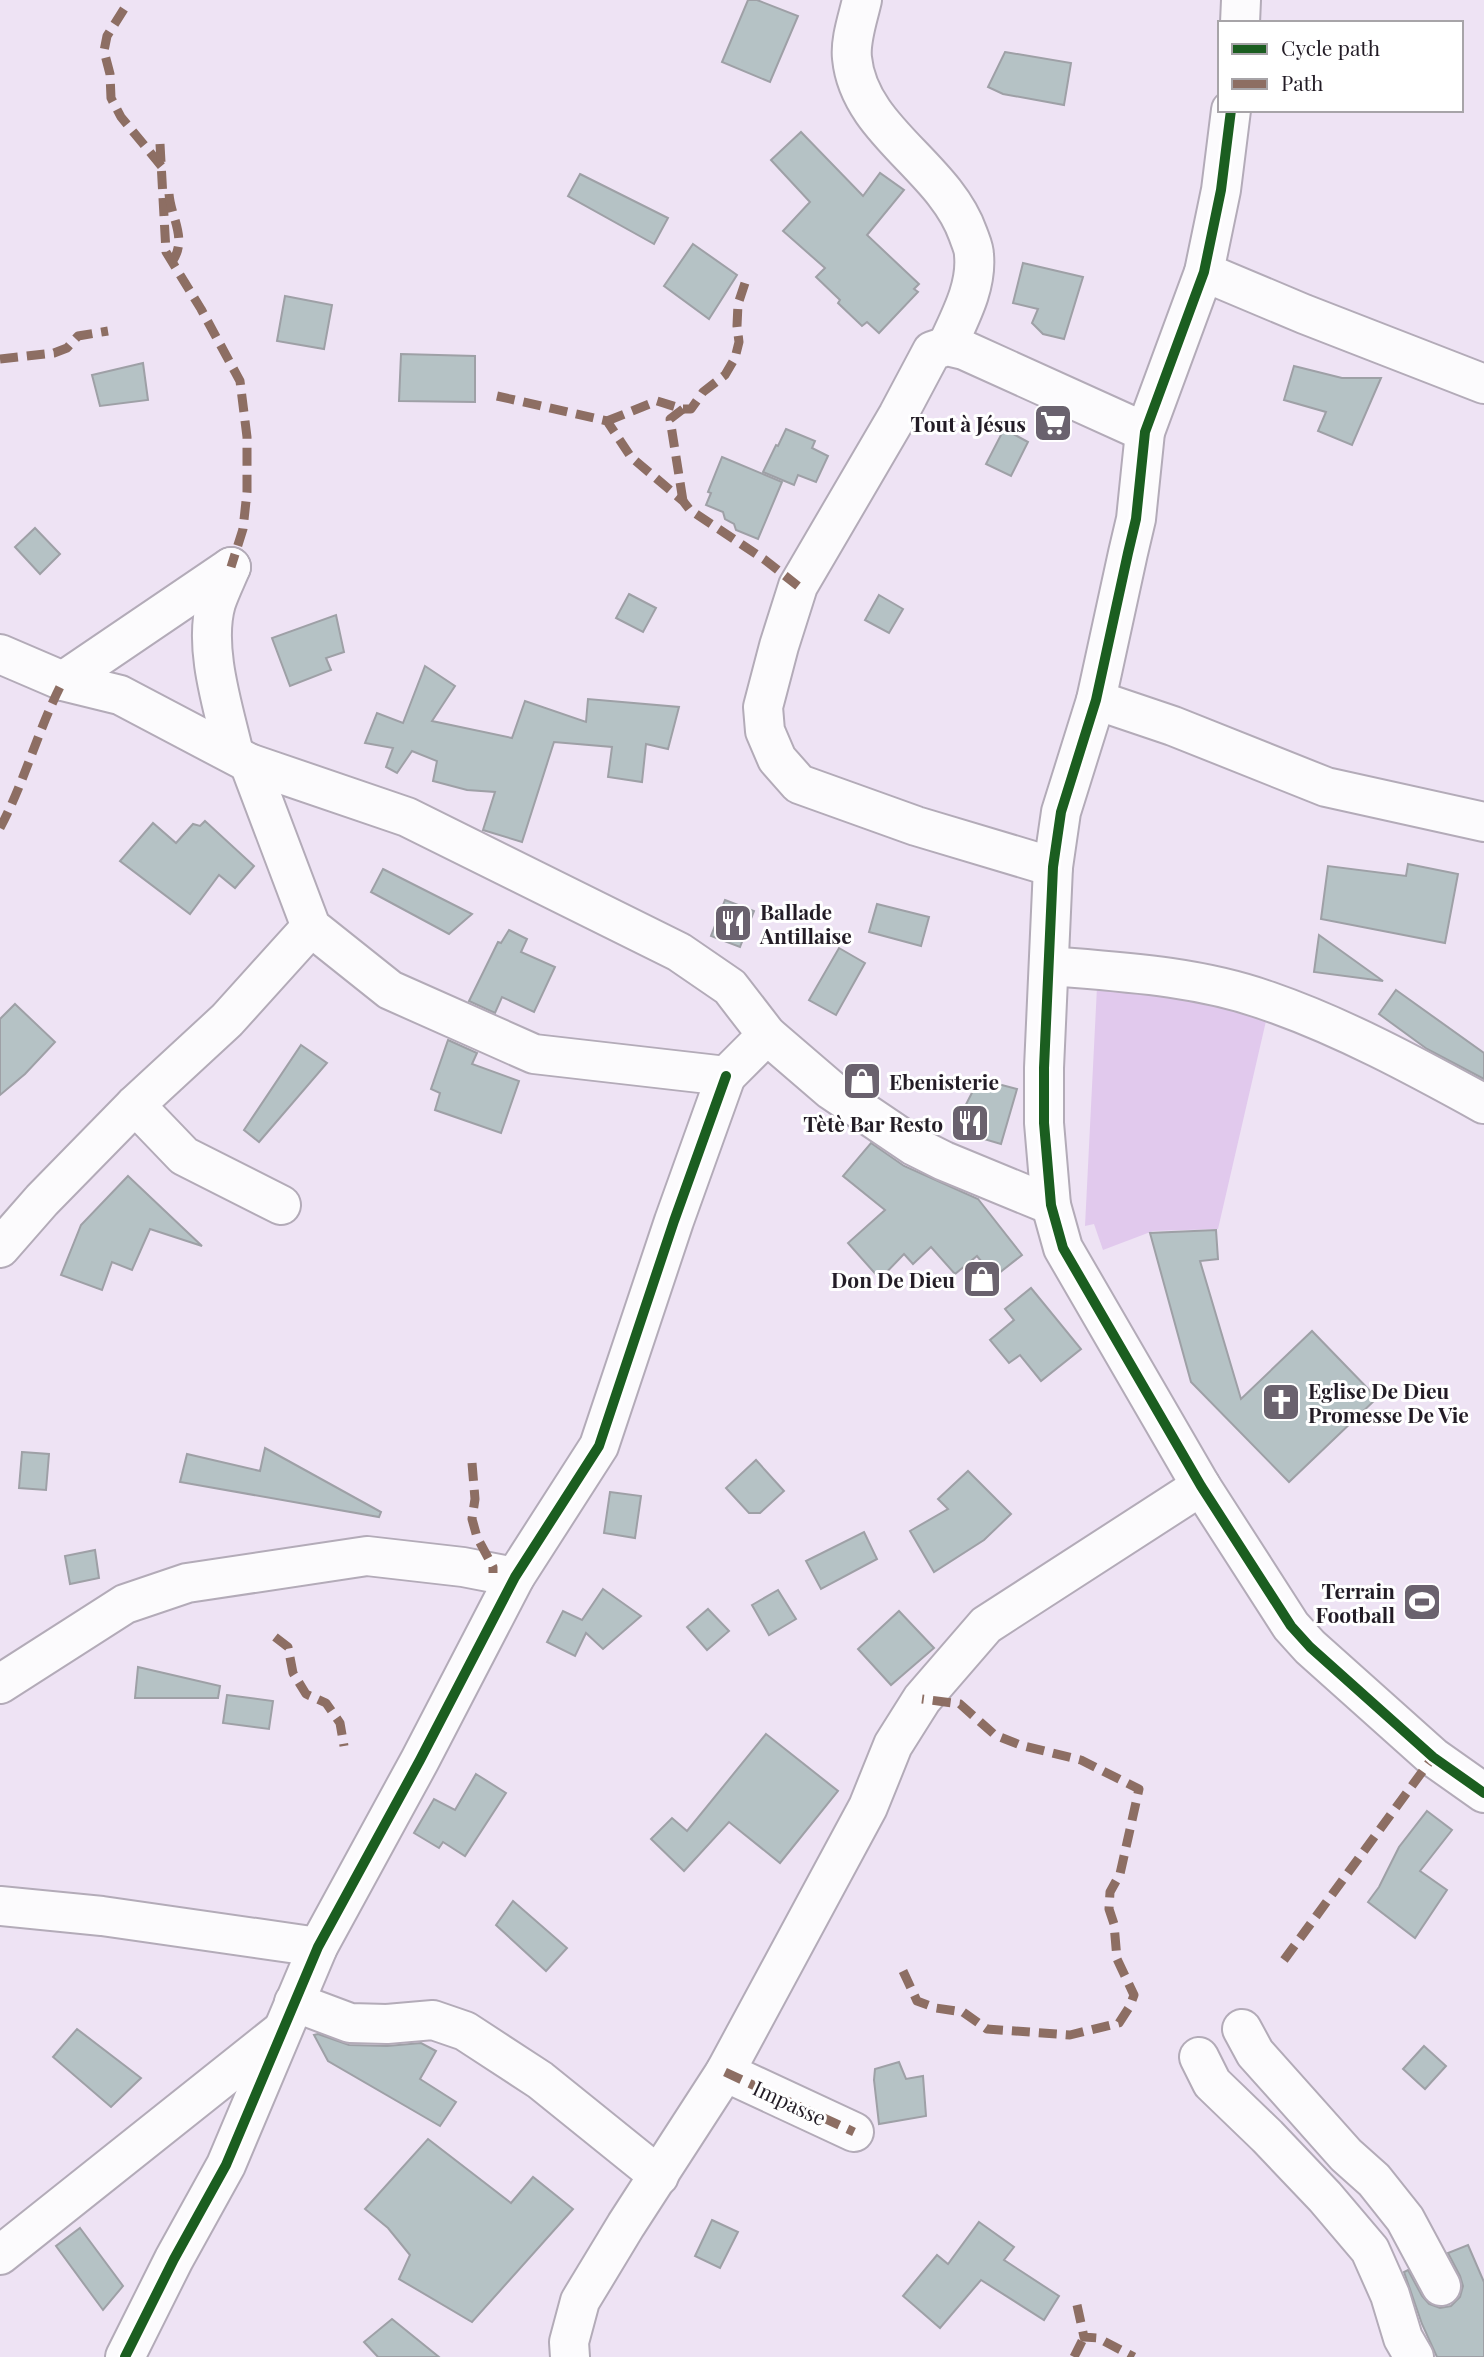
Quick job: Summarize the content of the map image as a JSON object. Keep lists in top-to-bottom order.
{
  "streets": {
    "street": ["Impasse"]
  },
  "places": {
    "supermarket": ["Tout à Jésus"],
    "restaurant": ["Ballade Antillaise", "Tètè Bar Resto"],
    "shop": ["Ebenisterie", "Don De Dieu"],
    "church": ["Eglise De Dieu Promesse De Vie"],
    "sports": ["Terrain Football"]
  },
  "legend": ["Cycle path", "Path"]
}
